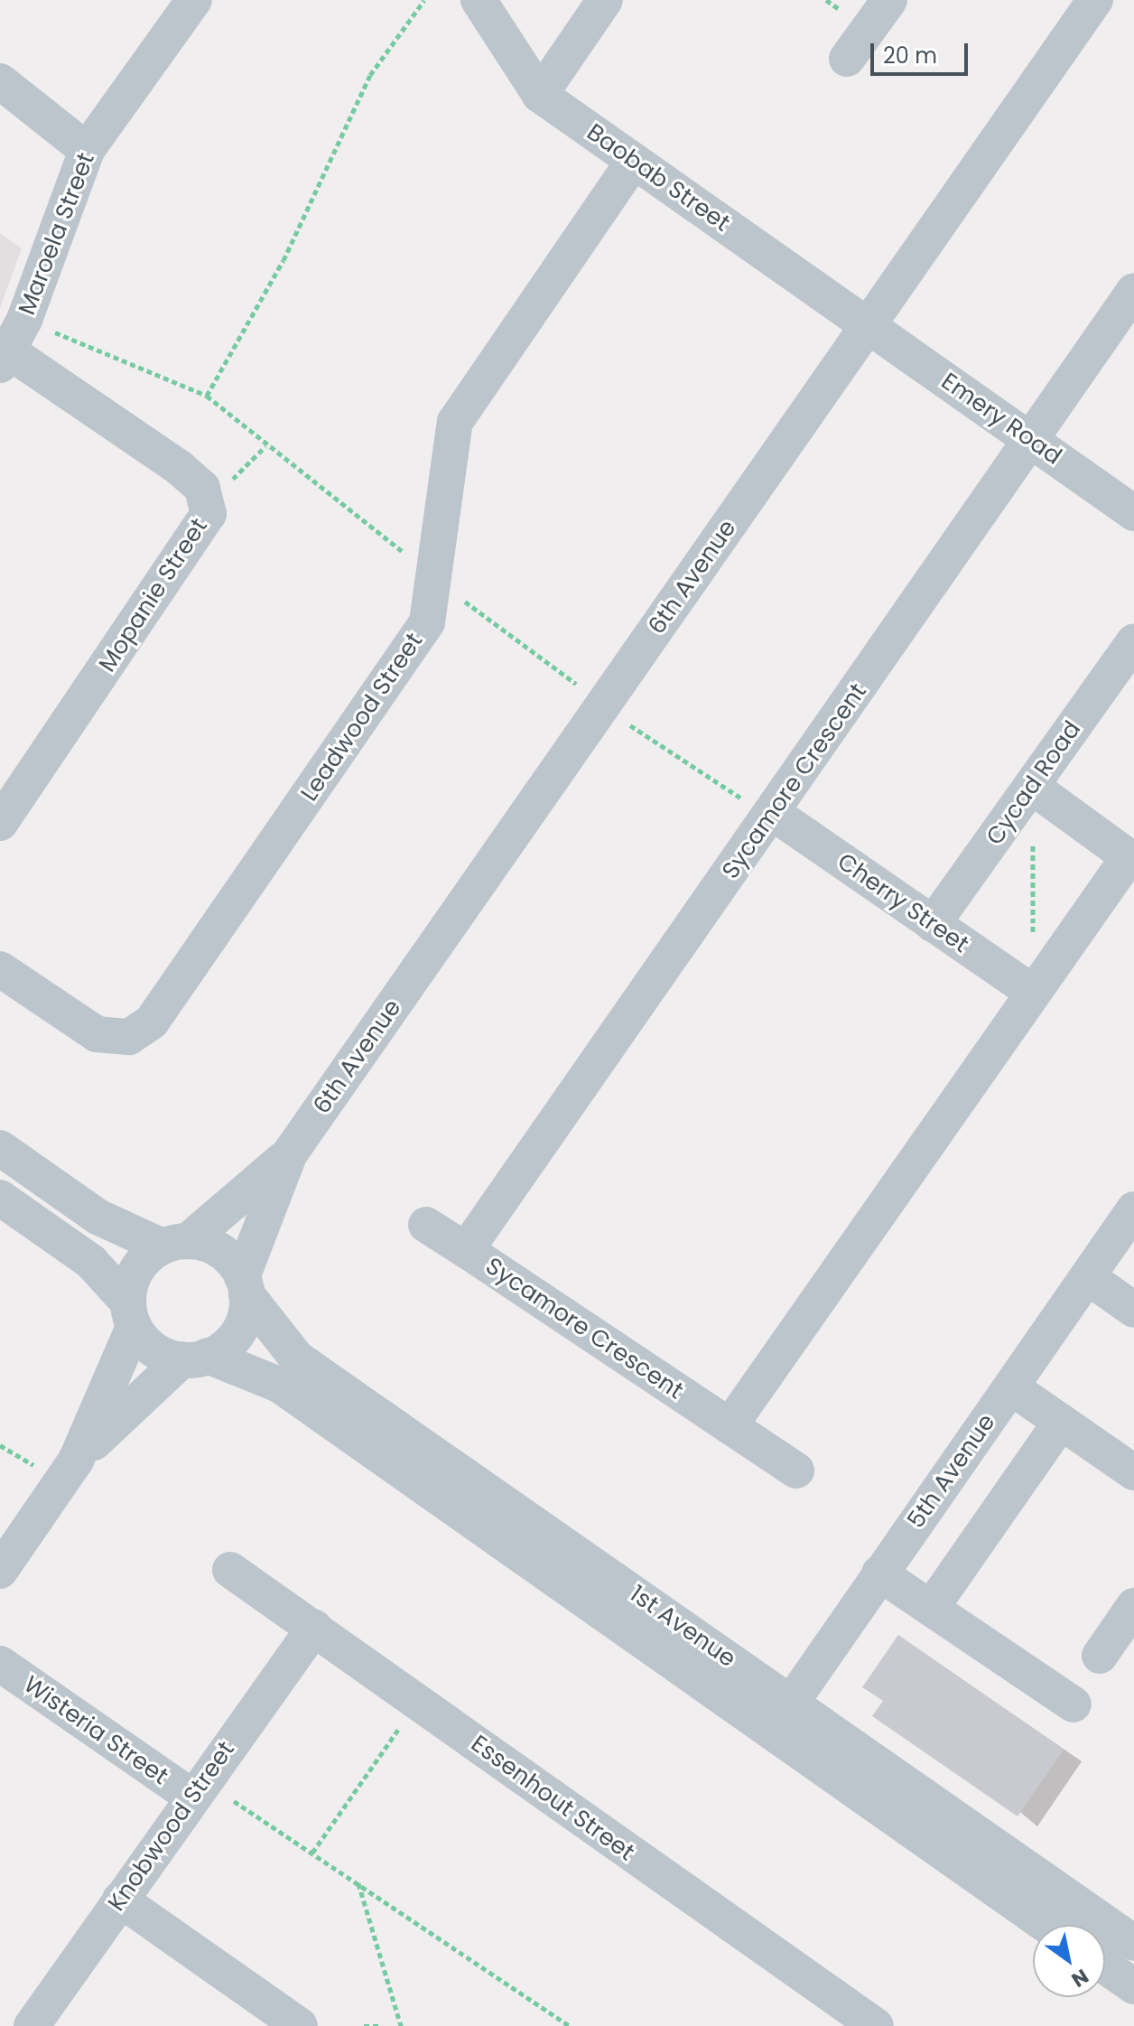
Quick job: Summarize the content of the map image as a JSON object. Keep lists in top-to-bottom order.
{
  "streets": {
    "street": [
      "Baobab Street",
      "Maroela Street",
      "Emery Road",
      "6th Avenue",
      "Mopanie Street",
      "Leadwood Street",
      "Sycamore Crescent",
      "Cycad Road",
      "Cherry Street",
      "5th Avenue",
      "1st Avenue",
      "Wisteria Street",
      "Essenhout Street",
      "Knobwood Street"
    ]
  },
  "crossings": [
    ["Baobab Street", "Emery Road"],
    ["Baobab Street", "6th Avenue"],
    ["Baobab Street", "Leadwood Street"],
    ["Maroela Street", "Mopanie Street"],
    ["Emery Road", "6th Avenue"],
    ["Emery Road", "Sycamore Crescent"],
    ["6th Avenue", "1st Avenue"],
    ["Sycamore Crescent", "Cherry Street"],
    ["Cycad Road", "Cherry Street"],
    ["5th Avenue", "1st Avenue"],
    ["Wisteria Street", "Knobwood Street"],
    ["Essenhout Street", "Knobwood Street"]
  ],
  "scale_bar": "20 m",
  "north": "bottom right"
}
